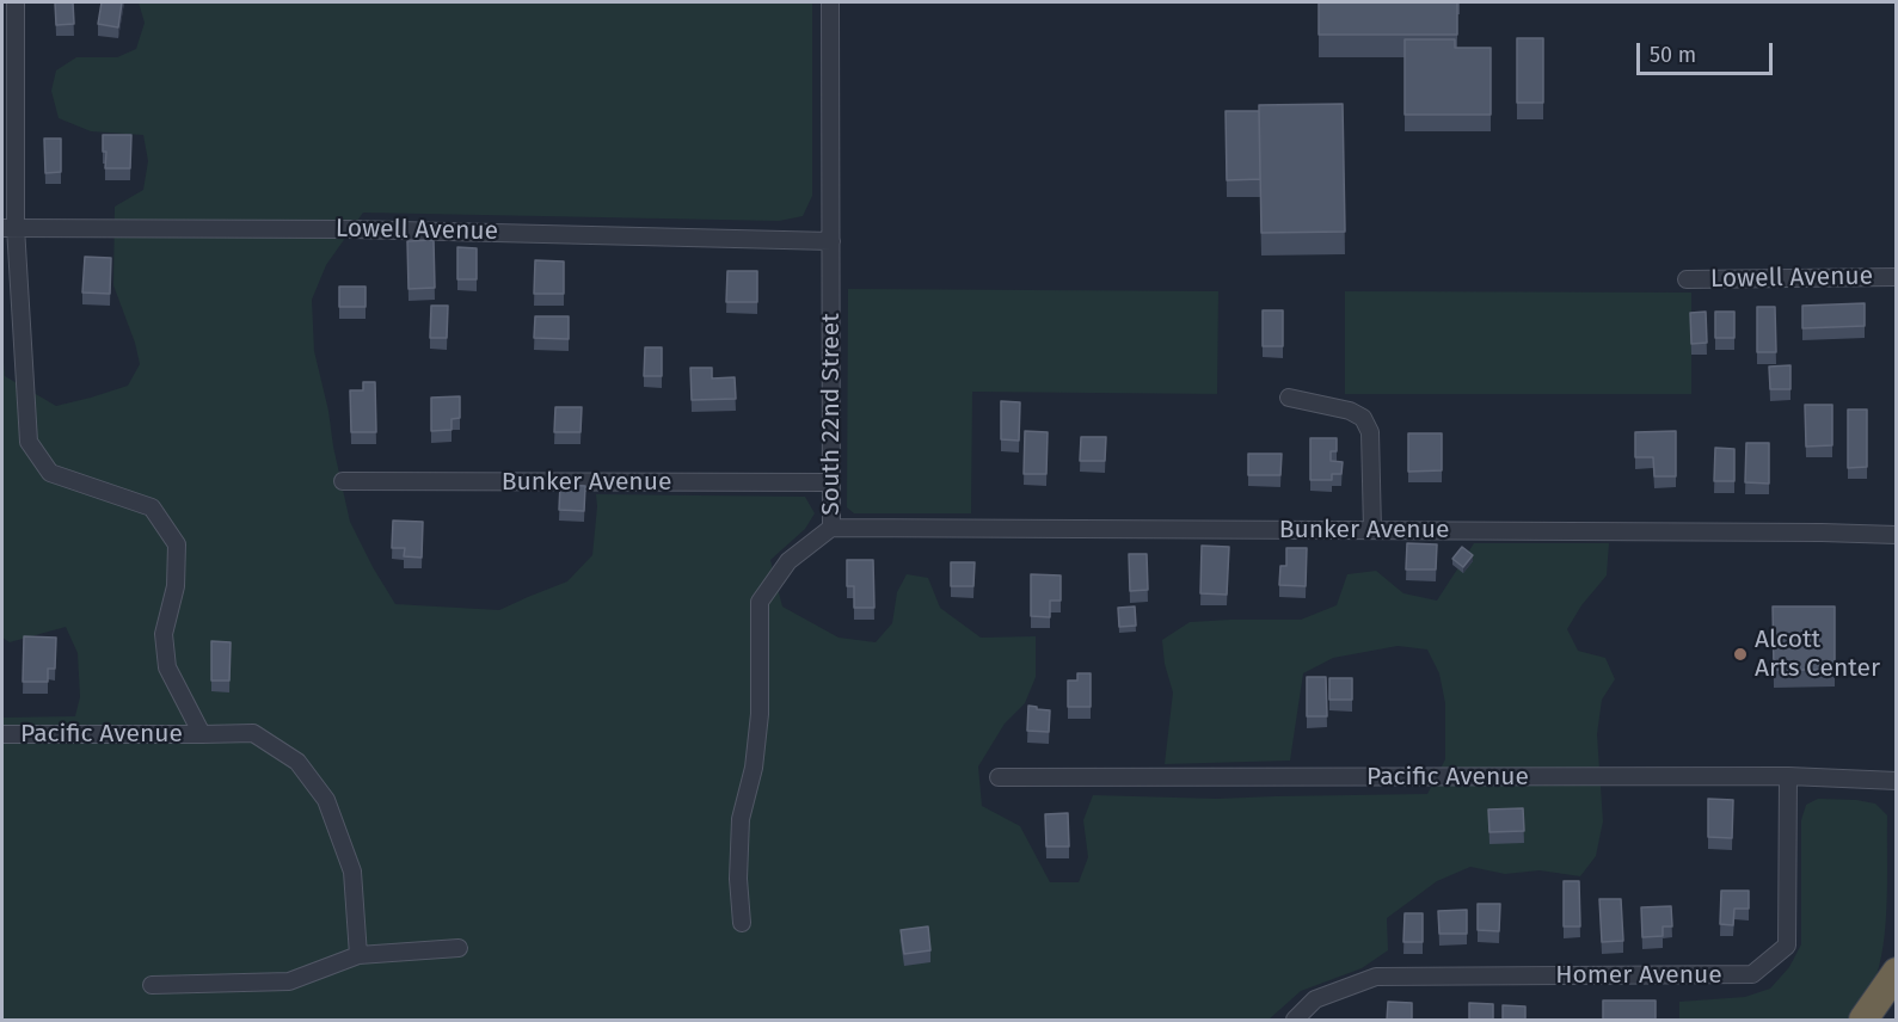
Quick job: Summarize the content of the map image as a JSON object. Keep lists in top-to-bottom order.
{
  "streets": {
    "street": [
      "Lowell Avenue",
      "South 22nd Street",
      "Bunker Avenue",
      "Pacific Avenue",
      "Homer Avenue"
    ]
  },
  "crossings": [
    ["Lowell Avenue", "South 22nd Street"],
    ["South 22nd Street", "Bunker Avenue"],
    ["Pacific Avenue", "Homer Avenue"]
  ],
  "places": ["Alcott Arts Center"],
  "scale_bar": "50 m"
}
